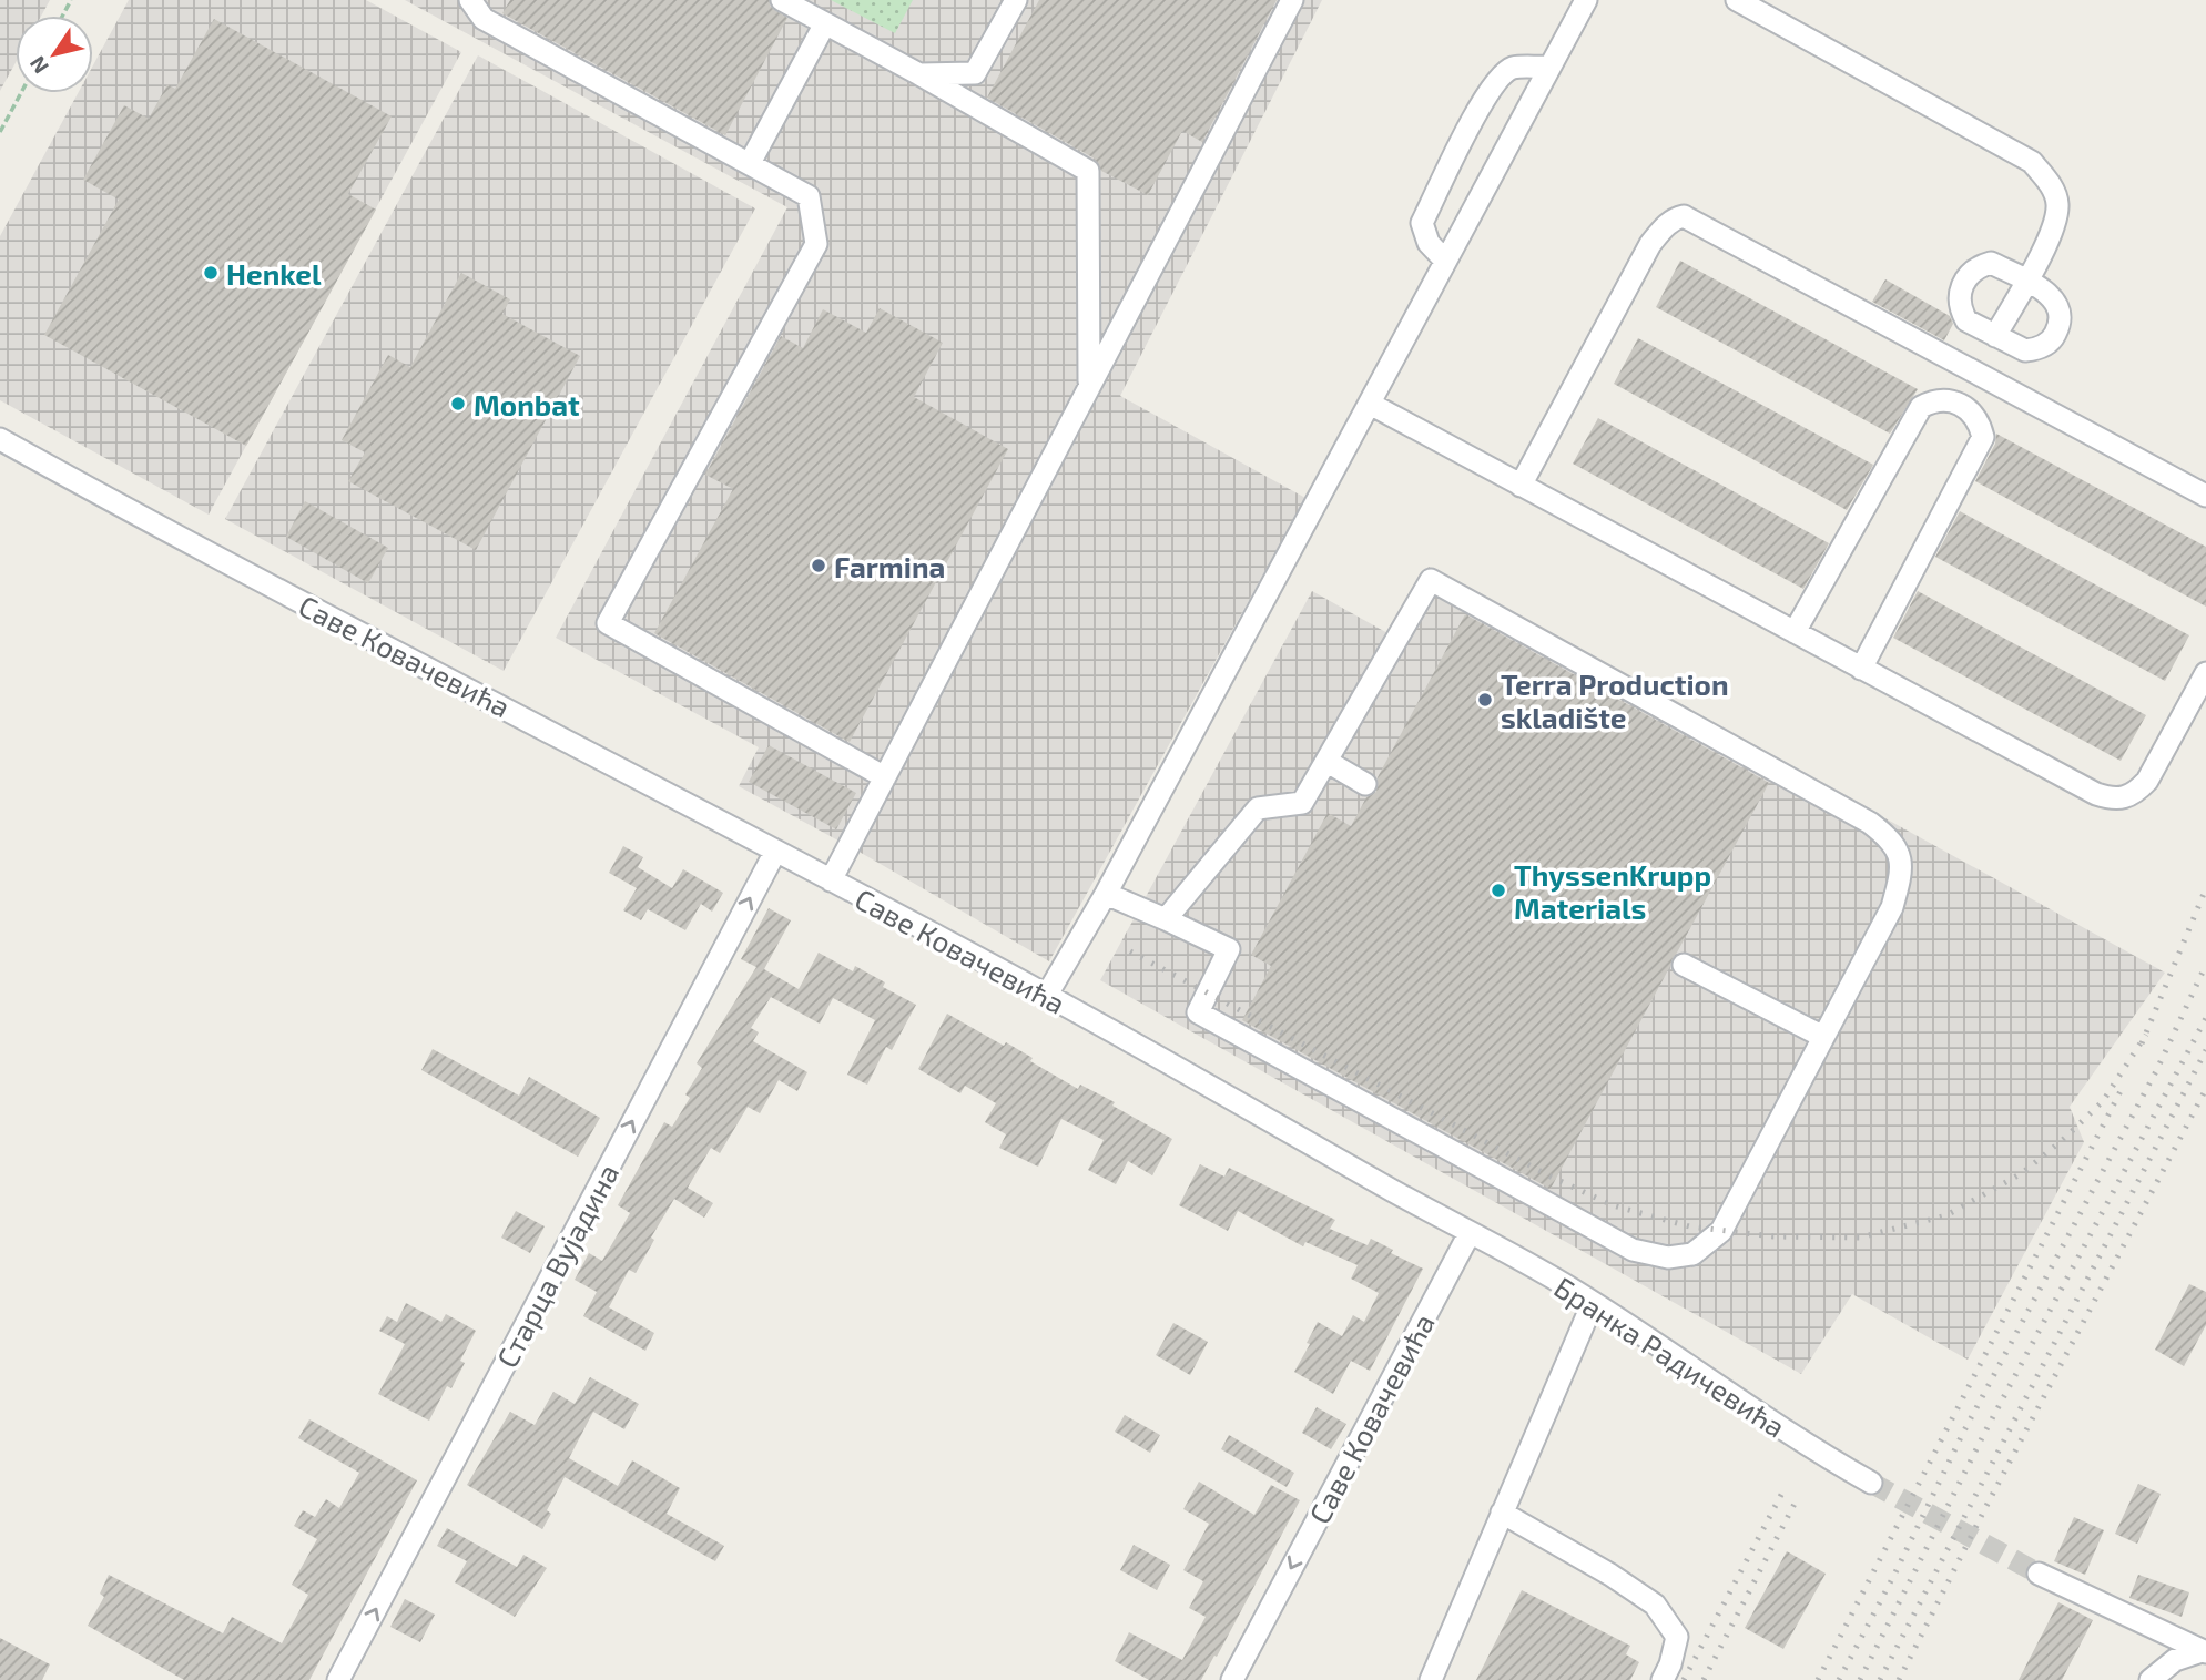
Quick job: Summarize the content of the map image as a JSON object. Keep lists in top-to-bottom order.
{
  "streets": {
    "street": ["Саве Ковачевића", "Старца Вујадина", "Бранка Радичевића"]
  },
  "crossings": [
    ["Саве Ковачевића", "Старца Вујадина"],
    ["Саве Ковачевића", "Бранка Радичевића"]
  ],
  "one_way": ["Старца Вујадина"],
  "places": [
    "Henkel",
    "Monbat",
    "Farmina",
    "Terra Production skladište",
    "ThyssenKrupp Materials"
  ],
  "north": "bottom left"
}
